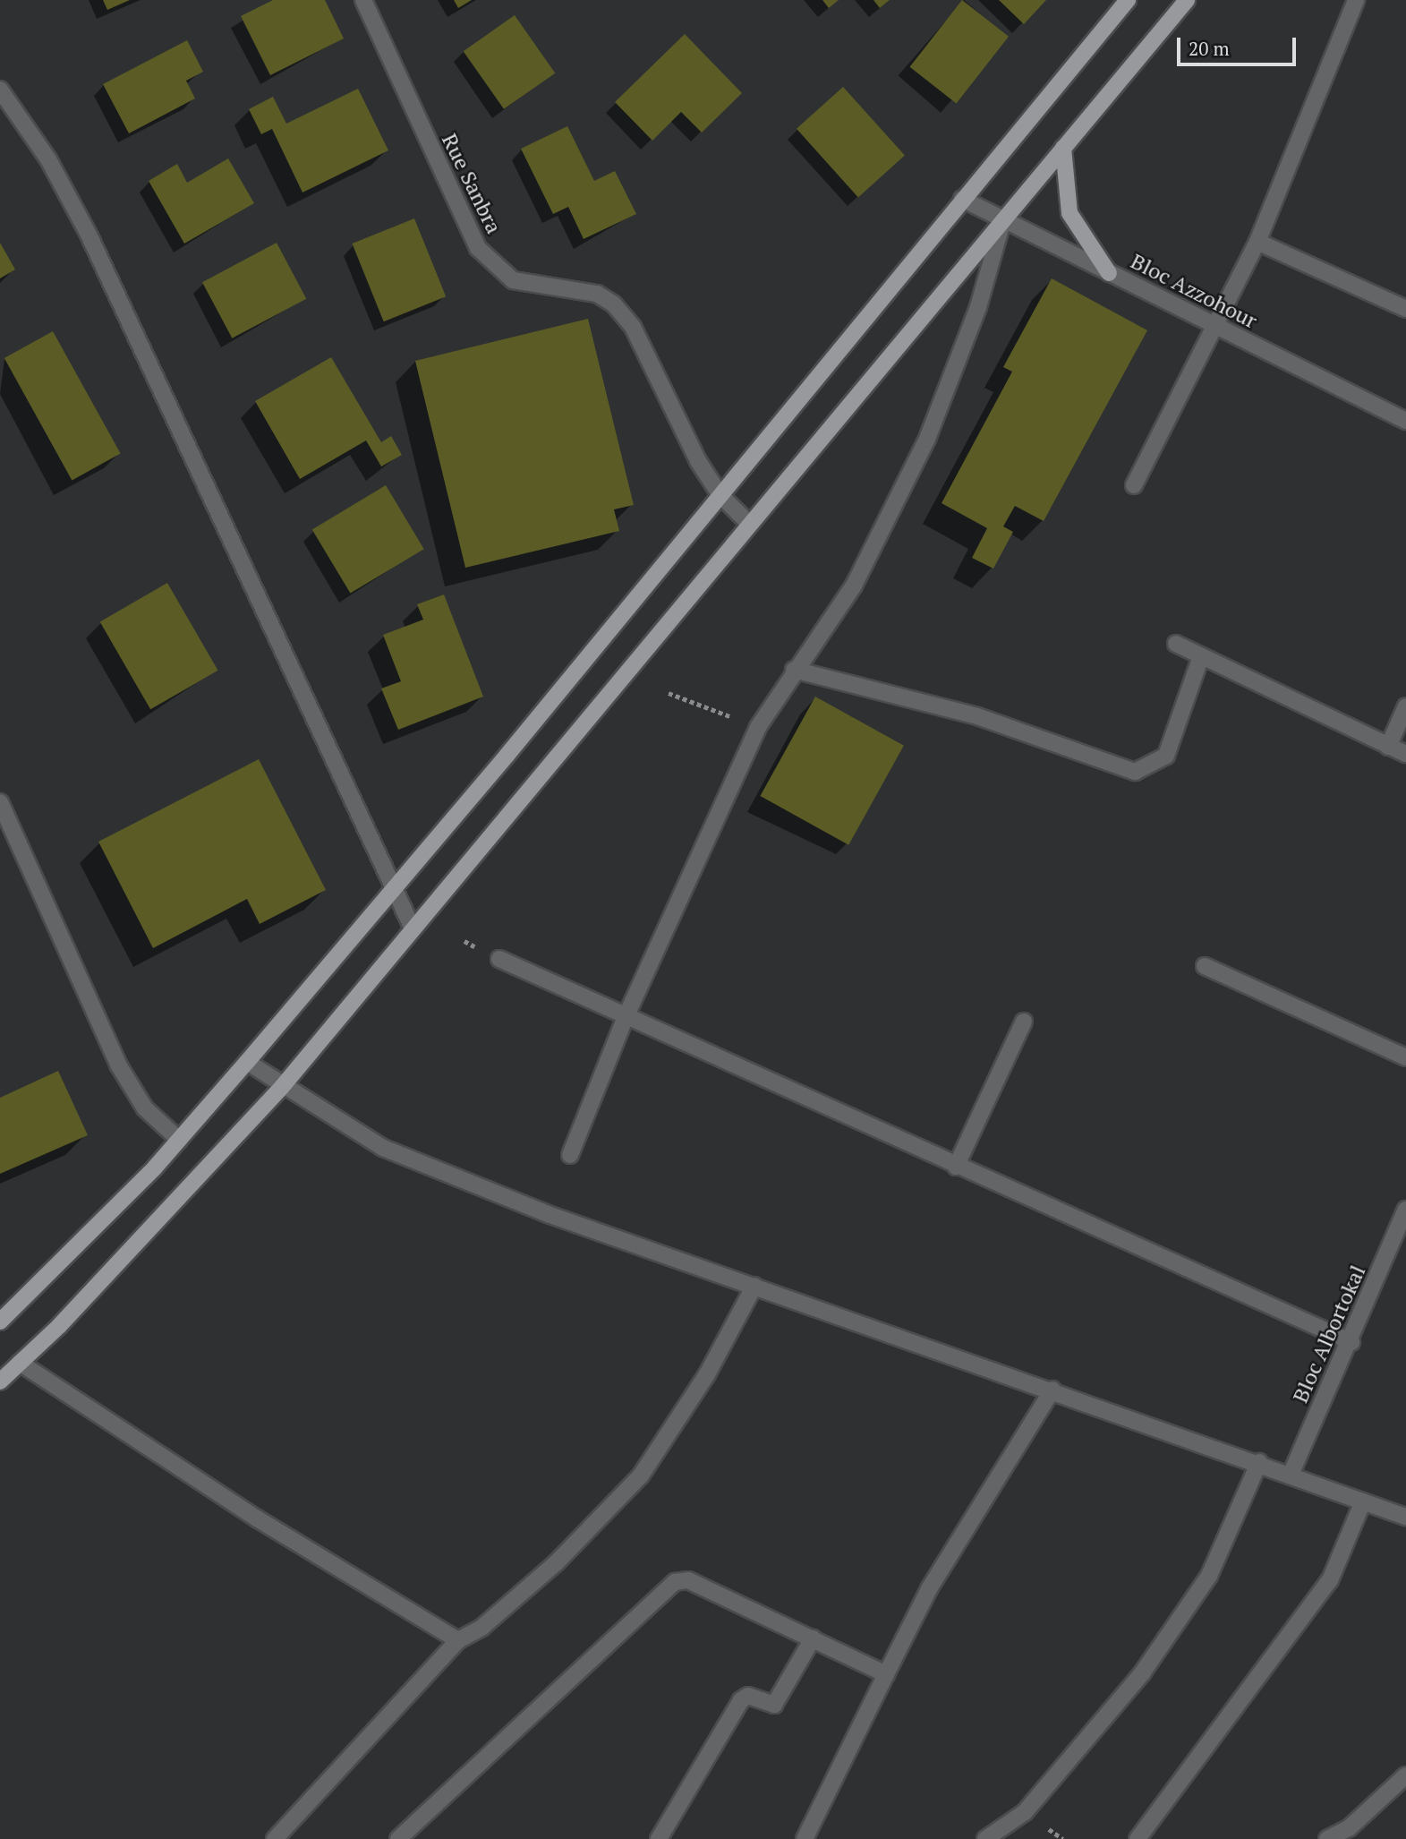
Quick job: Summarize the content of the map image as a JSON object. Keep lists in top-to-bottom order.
{
  "streets": {
    "street": ["Rue Sanbra", "Bloc Azzohour", "Bloc Albortokal"]
  },
  "scale_bar": "20 m"
}
